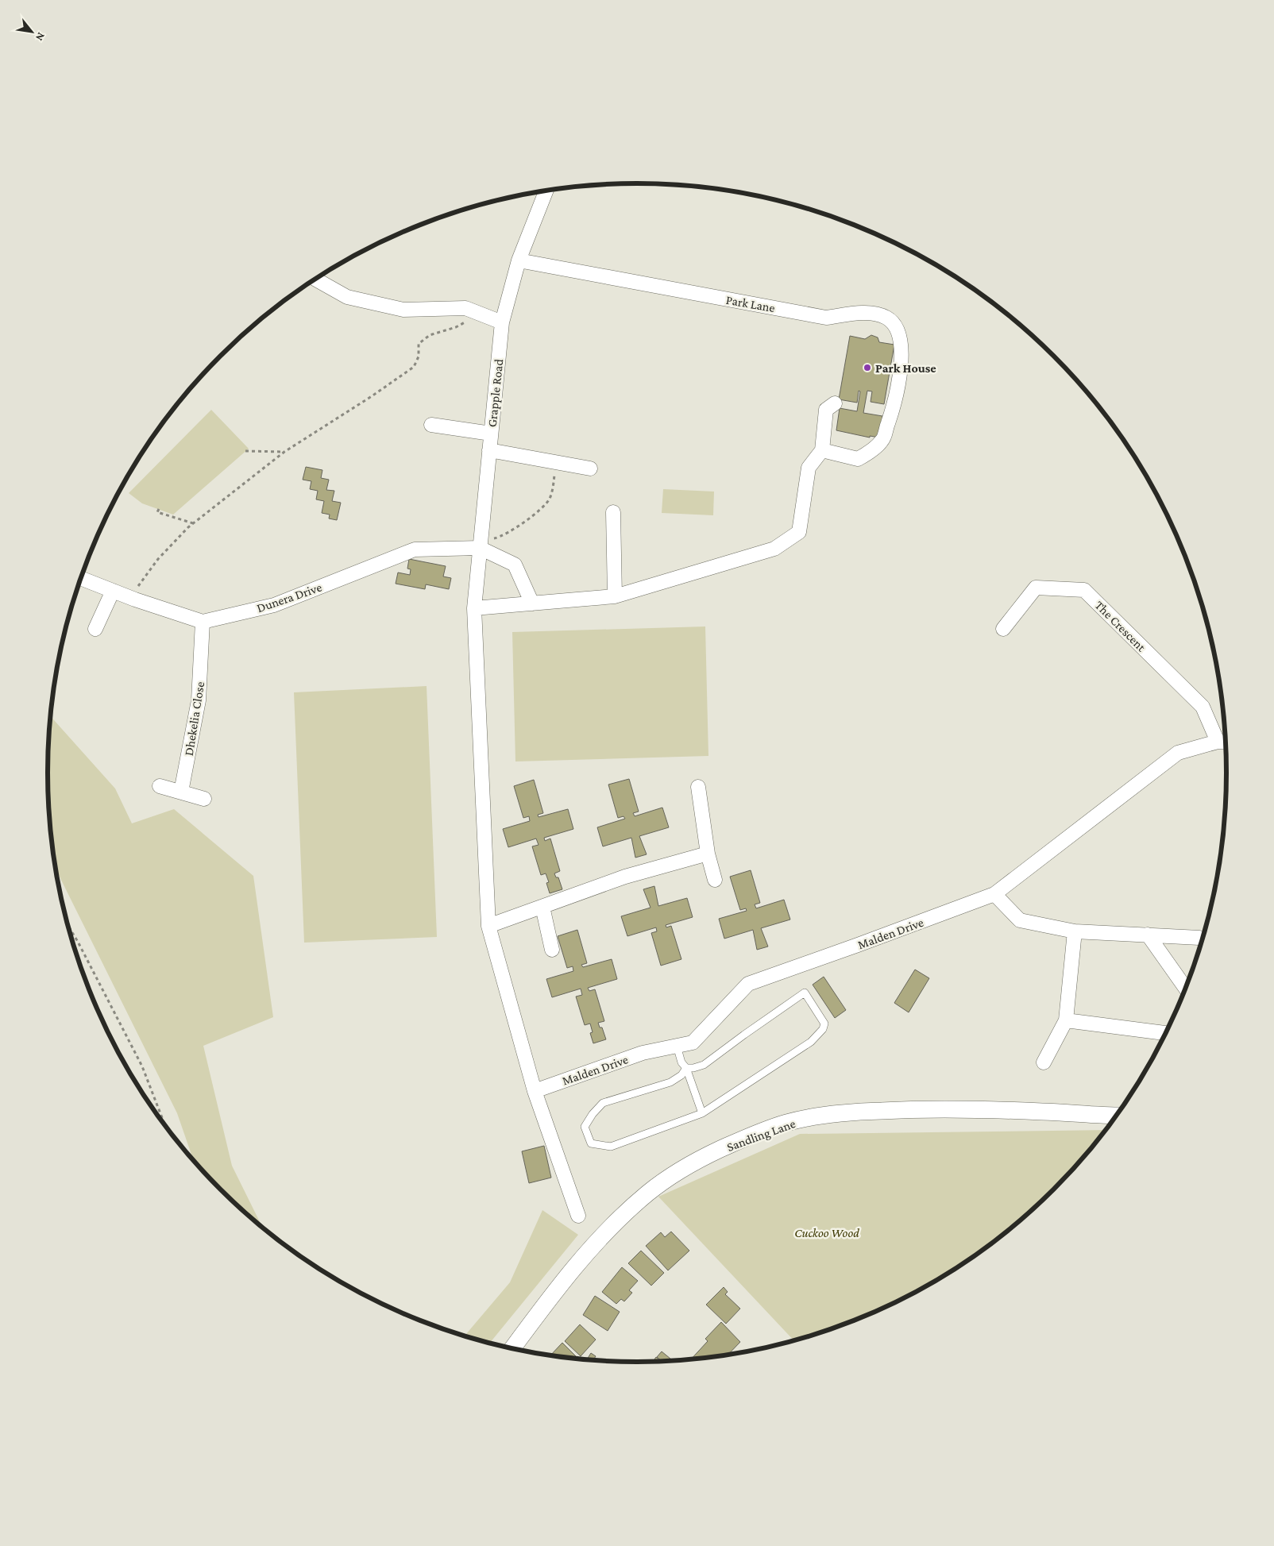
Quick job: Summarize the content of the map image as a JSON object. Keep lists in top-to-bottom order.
{
  "streets": {
    "street": [
      "Park Lane",
      "Grapple Road",
      "Dunera Drive",
      "The Crescent",
      "Dhekelia Close",
      "Malden Drive",
      "Sandling Lane"
    ]
  },
  "crossings": [
    ["Park Lane", "Grapple Road"],
    ["Grapple Road", "Dunera Drive"],
    ["Grapple Road", "Malden Drive"],
    ["Dunera Drive", "Dhekelia Close"],
    ["The Crescent", "Malden Drive"]
  ],
  "parks": ["Cuckoo Wood"],
  "places": ["Park House"],
  "north": "bottom right"
}
